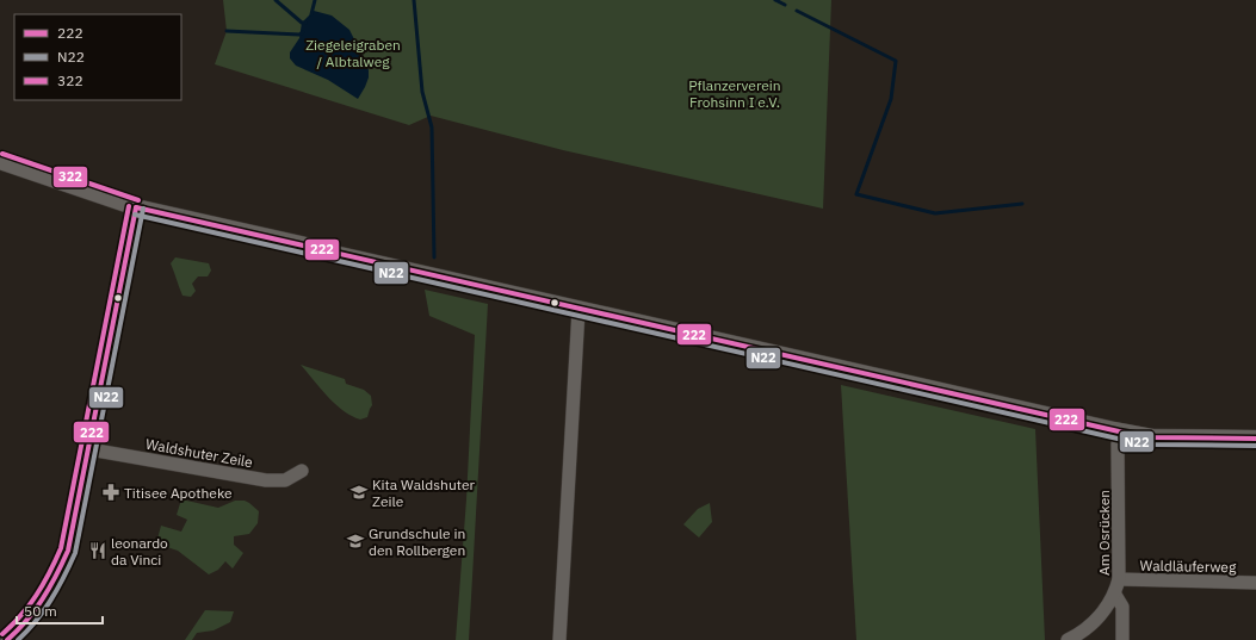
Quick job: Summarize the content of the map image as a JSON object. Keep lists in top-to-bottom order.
{
  "streets": {
    "street": ["Waldshuter Zeile", "Am Osrücken", "Waldläuferweg"]
  },
  "crossings": [
    ["Am Osrücken", "Waldläuferweg"]
  ],
  "parks": ["Ziegeleigraben / Albtalweg", "Pflanzerverein Frohsinn I e.V."],
  "places": {
    "pharmacy": ["Titisee Apotheke"],
    "school or university": ["Kita Waldshuter Zeile", "Grundschule in den Rollbergen"],
    "restaurant": ["leonardo da Vinci"]
  },
  "lines": ["transit line 322", "transit line 222", "transit line N22"],
  "legend": ["222", "N22", "322"],
  "scale_bar": "50 m"
}
